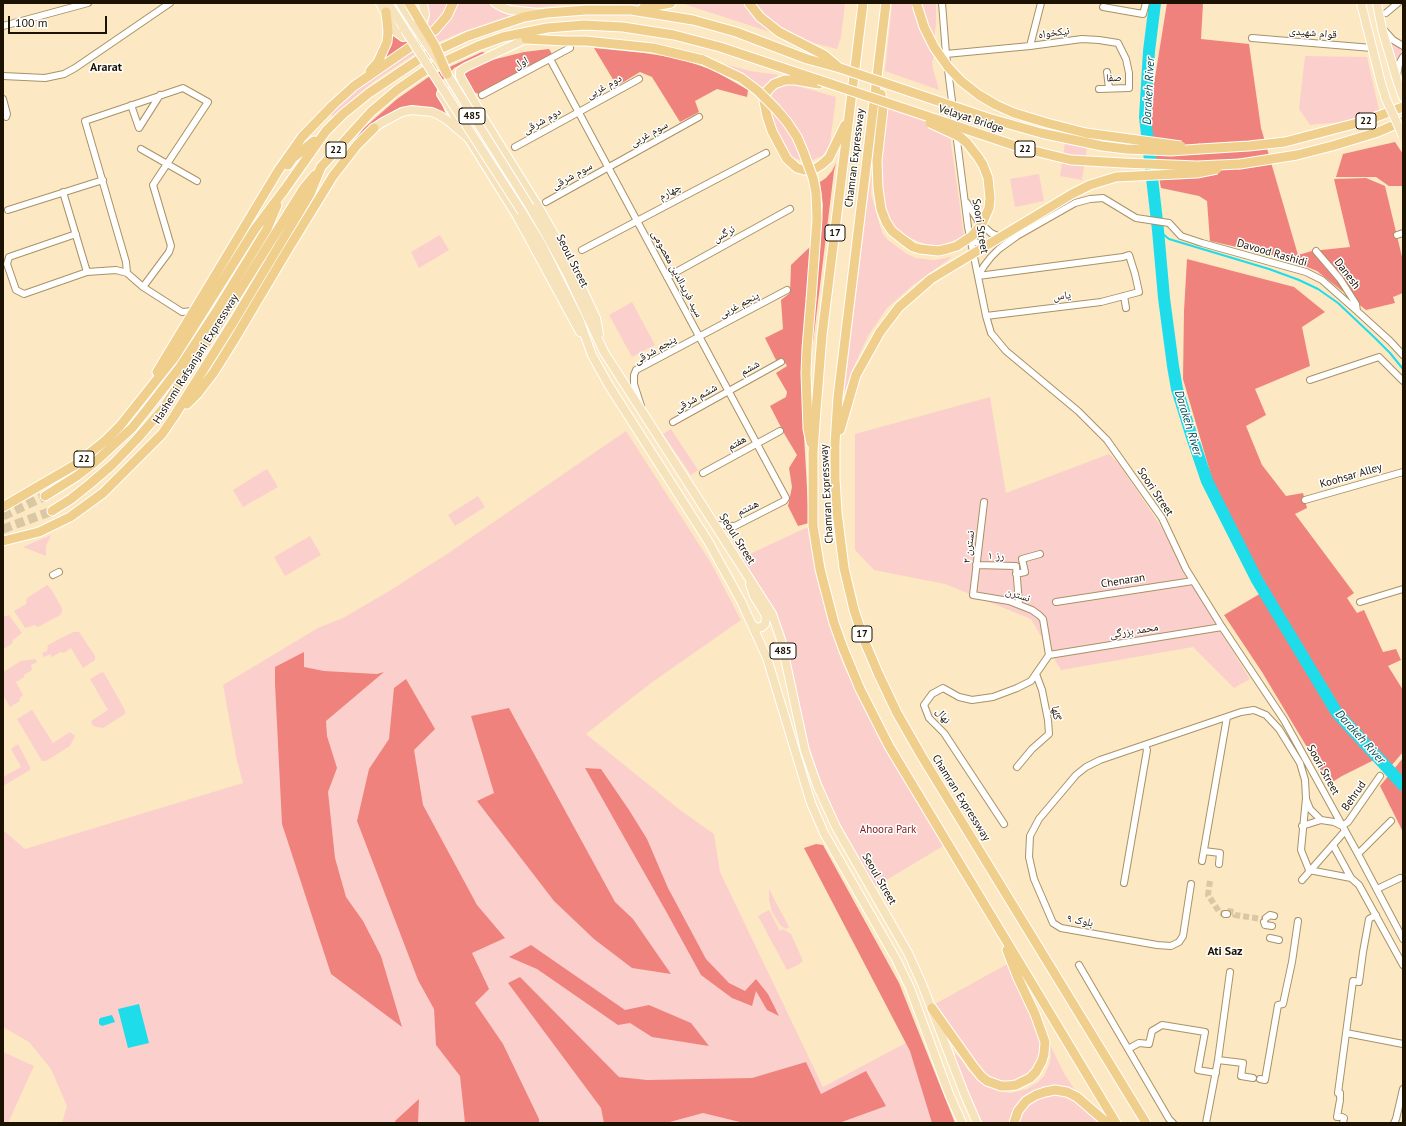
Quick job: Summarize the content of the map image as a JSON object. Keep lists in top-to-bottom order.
{
  "streets": {
    "highway": [
      "Velayat Bridge",
      "22",
      "Chamran Expressway",
      "17",
      "Hashemi Rafsanjani Expressway"
    ],
    "main road": ["485", "Seoul Street"],
    "street": [
      "نیکخواه",
      "قوام شهیدی",
      "اول",
      "صفا",
      "دوم غربی",
      "دوم شرقی",
      "سوم غربی",
      "سوم شرقی",
      "چهارم",
      "Soori Street",
      "نرگس",
      "Davood Rashidi",
      "سید فریدالدین معصومی",
      "Danesh",
      "یاس",
      "پنجم غربی",
      "پنجم شرقی",
      "ششم",
      "ششم شرقی",
      "هفتم",
      "Koohsar Alley",
      "هشتم",
      "نسترن ۲",
      "رز ۱",
      "Chenaran",
      "نسترن",
      "محمد بزرگی",
      "گلها",
      "نهال",
      "Behrud",
      "بلوک ۹"
    ]
  },
  "crossings": [
    ["نیکخواه", "صفا"],
    ["نیکخواه", "Soori Street"],
    ["اول", "سید فریدالدین معصومی"],
    ["دوم غربی", "دوم شرقی"],
    ["دوم غربی", "سید فریدالدین معصومی"],
    ["Velayat Bridge", "22"],
    ["Velayat Bridge", "Hashemi Rafsanjani Expressway"],
    ["دوم شرقی", "سید فریدالدین معصومی"],
    ["سوم غربی", "سوم شرقی"],
    ["سوم غربی", "سید فریدالدین معصومی"],
    ["سوم شرقی", "سید فریدالدین معصومی"],
    ["چهارم", "سید فریدالدین معصومی"],
    ["Soori Street", "یاس"],
    ["Soori Street", "Chenaran"],
    ["Soori Street", "محمد بزرگی"],
    ["Soori Street", "Behrud"],
    ["نرگس", "سید فریدالدین معصومی"],
    ["Davood Rashidi", "Danesh"],
    ["Seoul Street", "پنجم شرقی"],
    ["Seoul Street", "هشتم"],
    ["سید فریدالدین معصومی", "پنجم غربی"],
    ["سید فریدالدین معصومی", "پنجم شرقی"],
    ["سید فریدالدین معصومی", "ششم"],
    ["سید فریدالدین معصومی", "ششم شرقی"],
    ["سید فریدالدین معصومی", "هفتم"],
    ["سید فریدالدین معصومی", "هشتم"],
    ["پنجم غربی", "پنجم شرقی"],
    ["ششم", "ششم شرقی"],
    ["نسترن ۲", "رز ۱"],
    ["نسترن ۲", "نسترن"],
    ["نسترن", "محمد بزرگی"],
    ["نسترن", "نهال"],
    ["محمد بزرگی", "نهال"],
    ["گلها", "نهال"]
  ],
  "districts": ["Ararat", "Ati Saz"],
  "water": ["Darakeh River"],
  "parks": ["Ahoora Park"],
  "scale_bar": "100 m"
}
